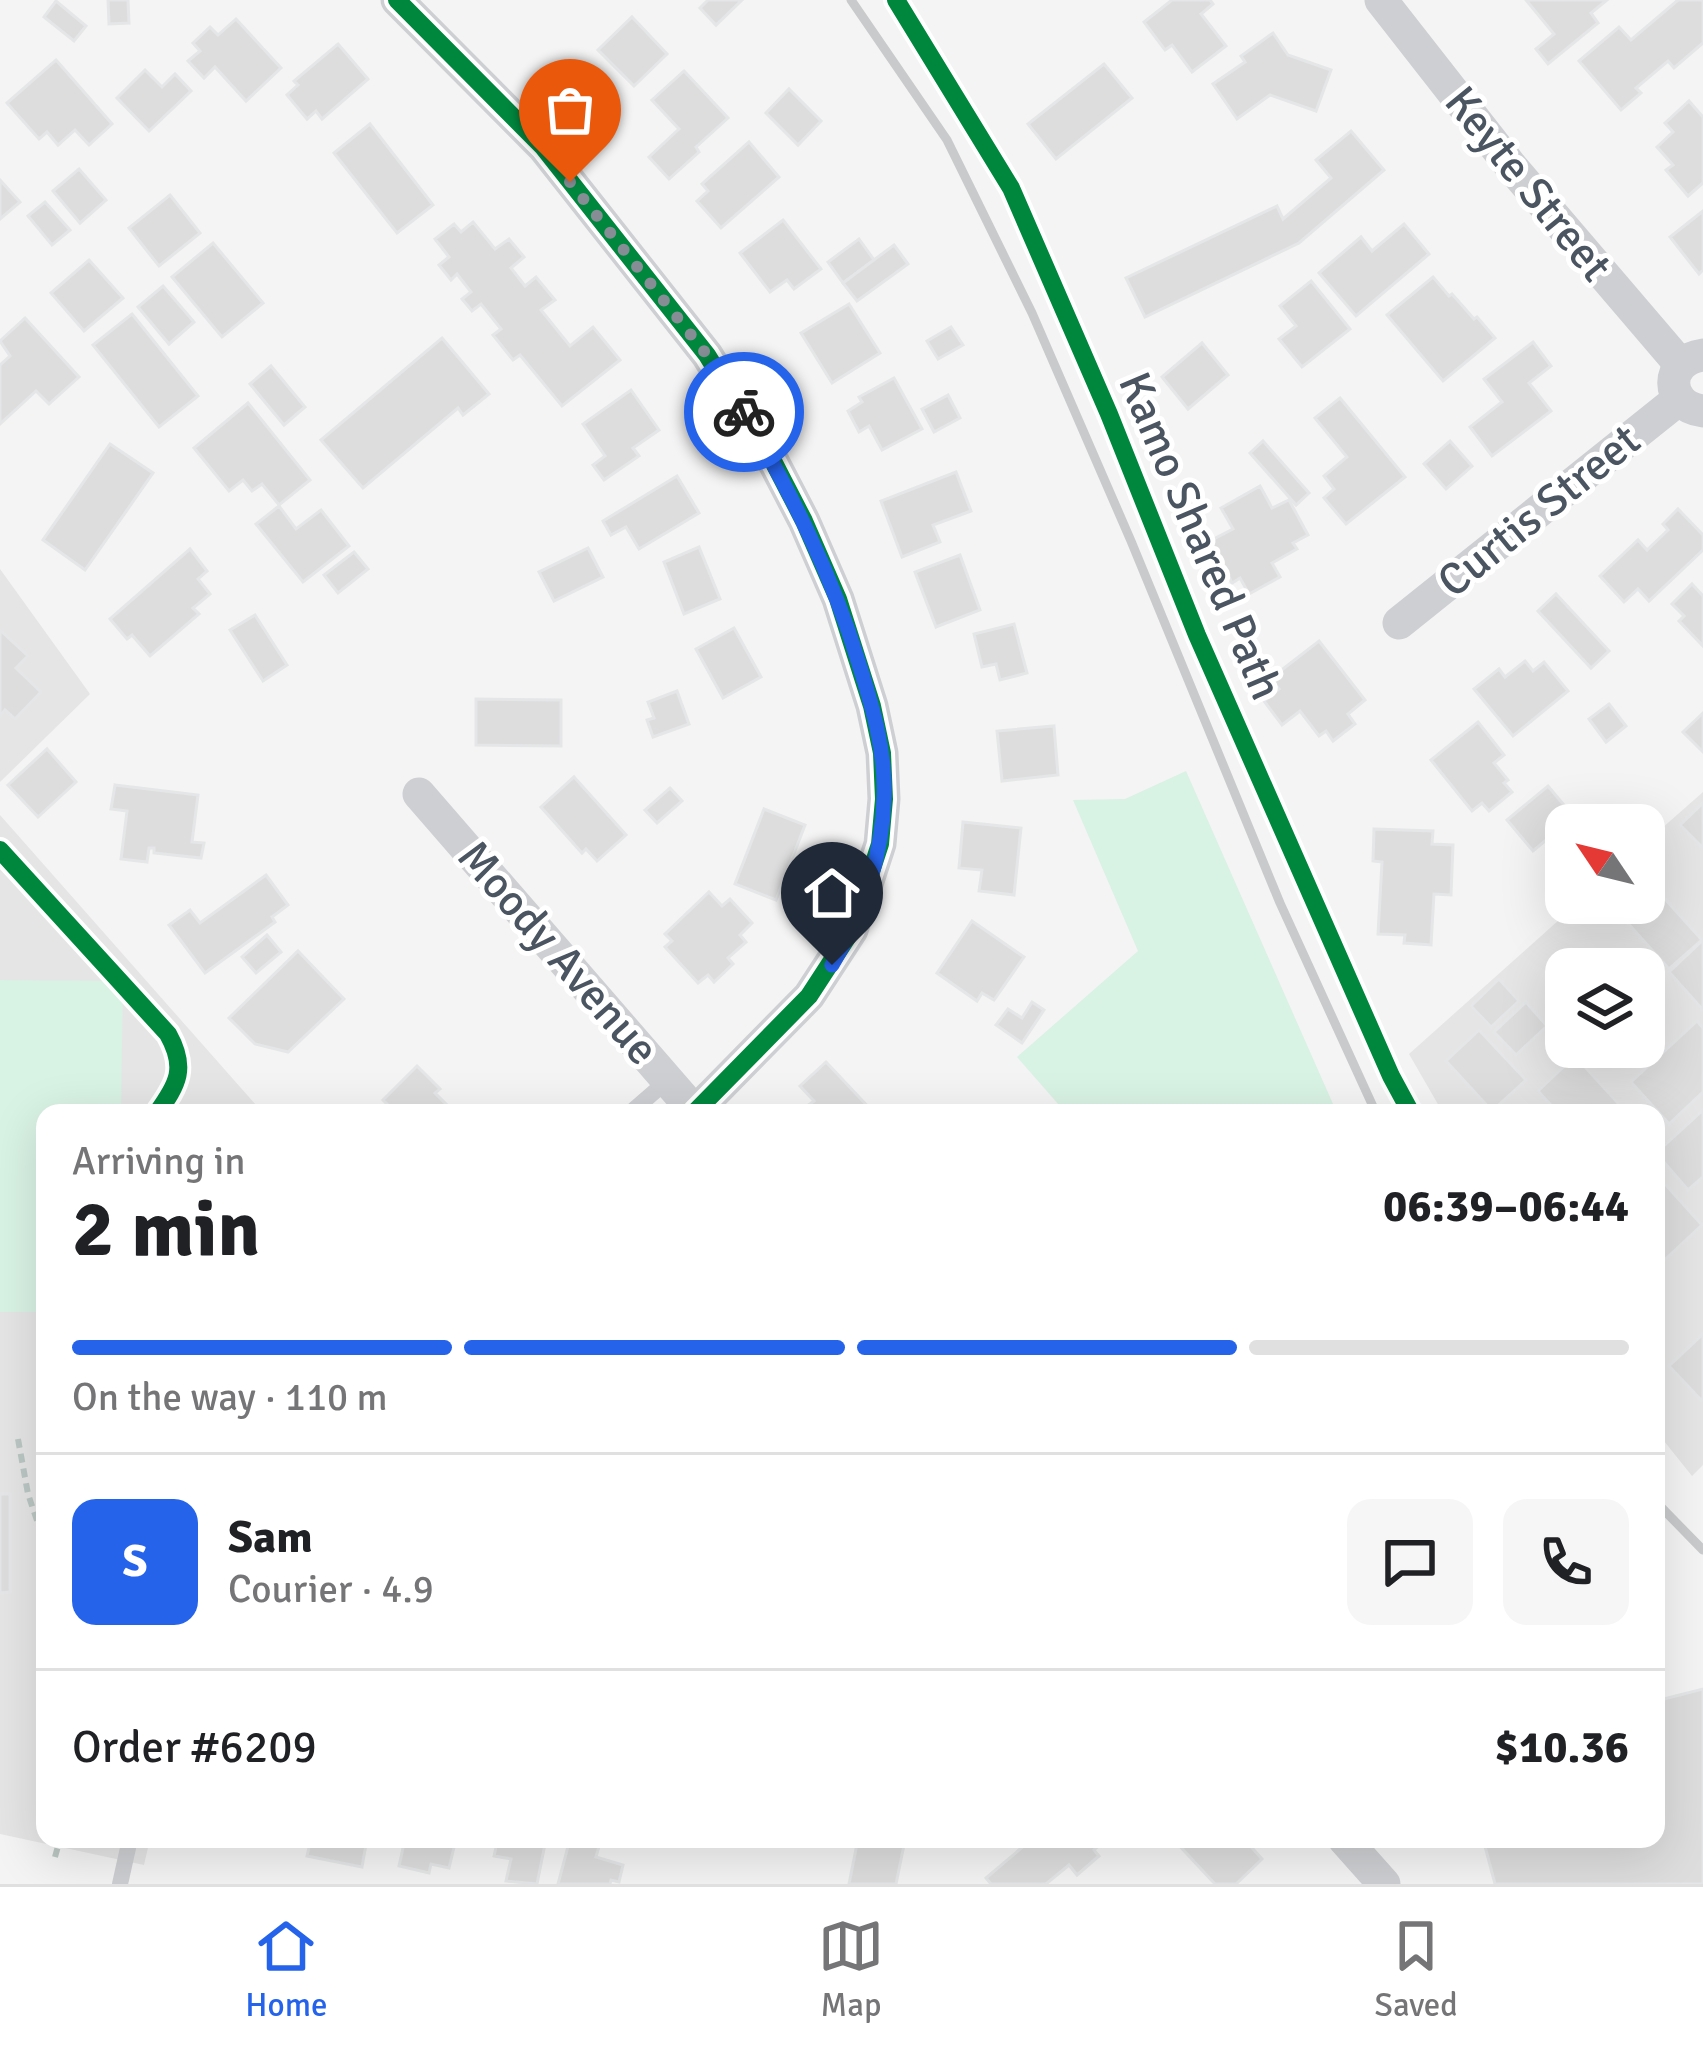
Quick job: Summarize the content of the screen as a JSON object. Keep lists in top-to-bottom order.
{
  "streets": {
    "street": ["Keyte Street", "Curtis Street", "Moody Avenue"],
    "cycle path": ["Kamo Shared Path"]
  },
  "north": "top left",
  "page": {
    "heading": ["2 min", "Arriving in", "06:39–06:44"],
    "panel": [
      "Sam",
      "Courier · 4.9",
      "Order #6209",
      "$10.36"
    ],
    "bar": "On the way · 110 m",
    "round": "S",
    "tabs": ["Home", "Map", "Saved"]
  }
}
